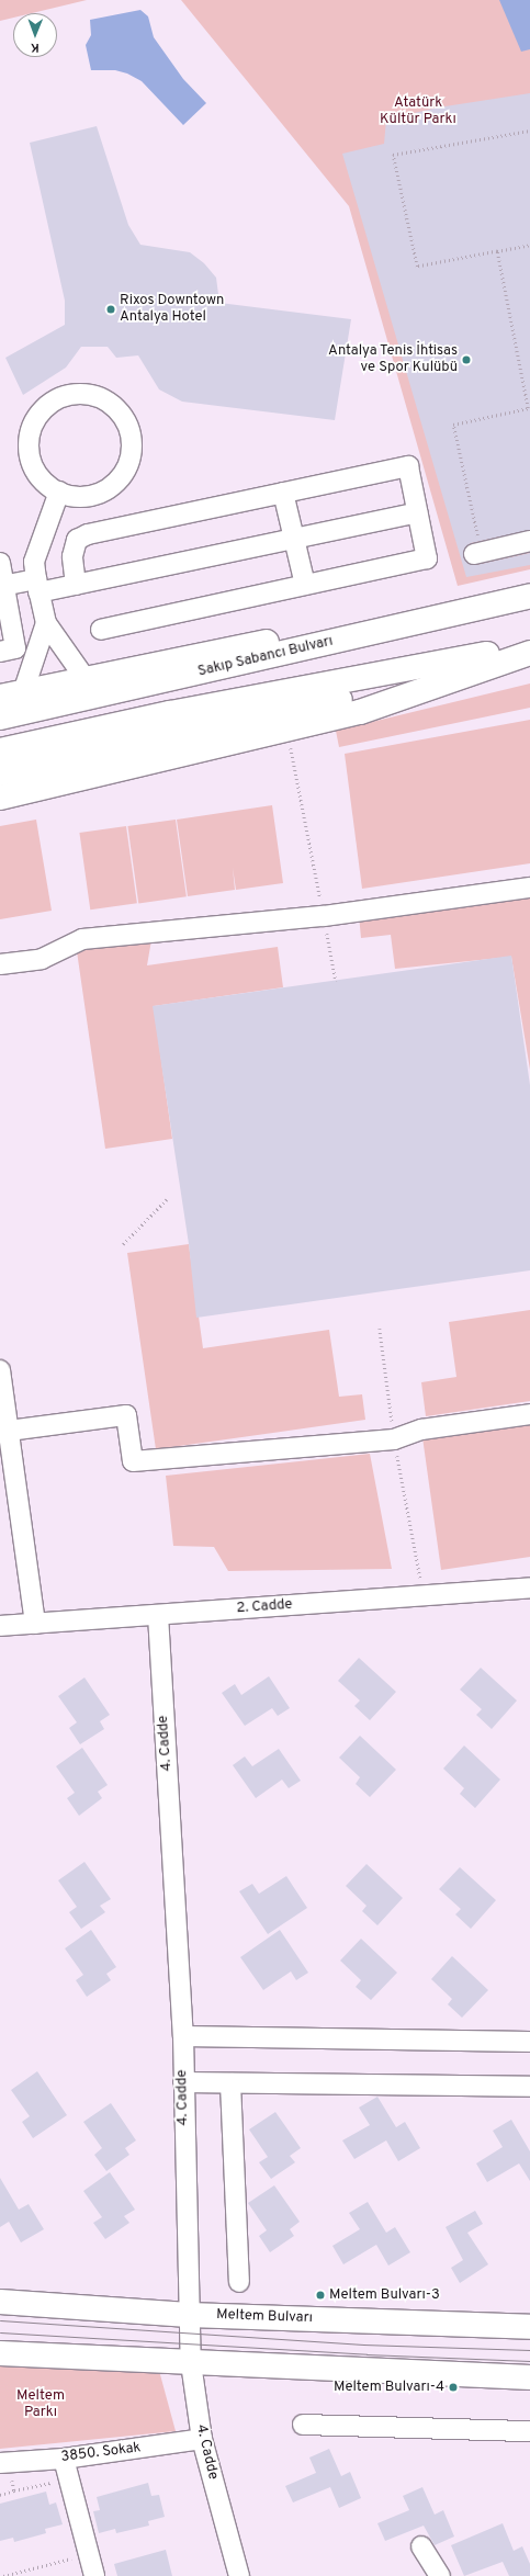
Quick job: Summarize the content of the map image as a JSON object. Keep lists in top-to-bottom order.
{
  "streets": {
    "main road": ["Sakıp Sabancı Bulvarı", "Meltem Bulvarı"],
    "street": ["2. Cadde", "4. Cadde", "3850. Sokak"]
  },
  "crossings": [
    ["2. Cadde", "4. Cadde"],
    ["4. Cadde", "Meltem Bulvarı"],
    ["4. Cadde", "3850. Sokak"]
  ],
  "parks": ["Atatürk Kültür Parkı", "Meltem Parkı"],
  "places": [
    "Rixos Downtown Antalya Hotel",
    "Antalya Tenis İhtisas ve Spor Kulübü",
    "Meltem Bulvarı-3",
    "Meltem Bulvarı-4"
  ],
  "north": "bottom"
}
